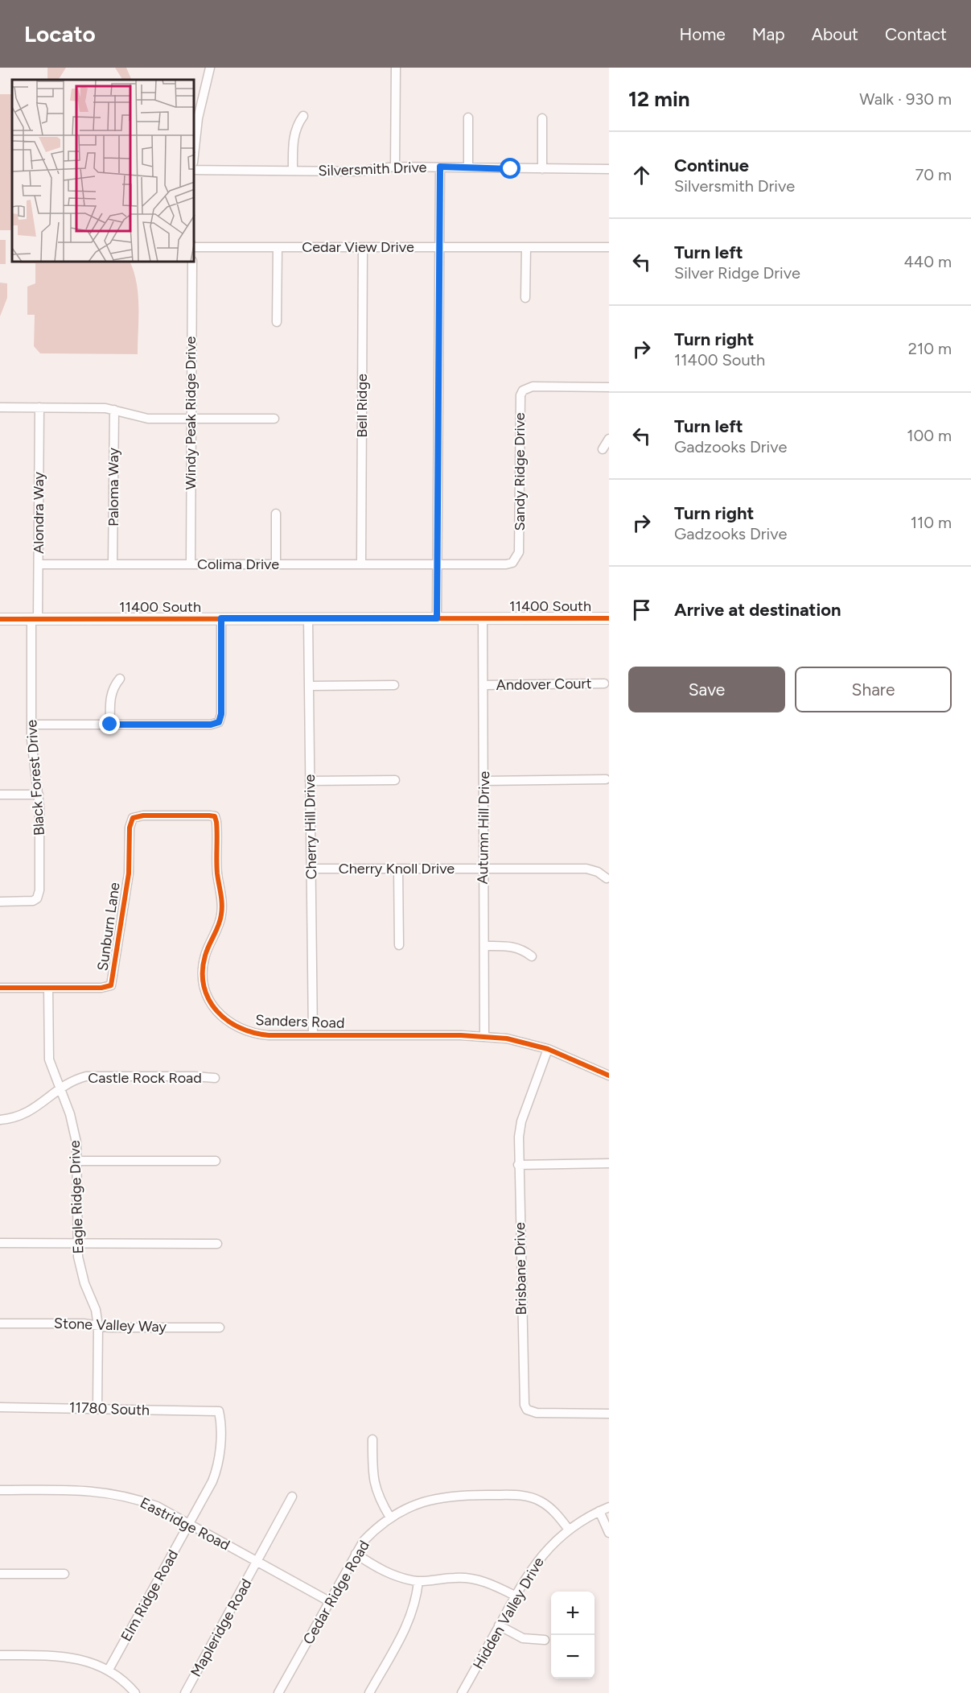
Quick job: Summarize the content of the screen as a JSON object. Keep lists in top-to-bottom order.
{
  "streets": {
    "main road": ["11400 South"],
    "street": [
      "Silversmith Drive",
      "Cedar View Drive",
      "Bell Ridge",
      "Windy Peak Ridge Drive",
      "Sandy Ridge Drive",
      "Paloma Way",
      "Alondra Way",
      "Colima Drive",
      "Andover Court",
      "Black Forest Drive",
      "Cherry Hill Drive",
      "Autumn Hill Drive",
      "Cherry Knoll Drive",
      "Sunburn Lane",
      "Sanders Road",
      "Castle Rock Road",
      "Eagle Ridge Drive",
      "Brisbane Drive",
      "Stone Valley Way",
      "11780 South",
      "Eastridge Road",
      "Cedar Ridge Road",
      "Elm Ridge Road",
      "Hidden Valley Drive",
      "Mapleridge Road"
    ]
  },
  "crossings": [
    ["Cedar View Drive", "Bell Ridge"],
    ["Bell Ridge", "Colima Drive"],
    ["Windy Peak Ridge Drive", "Colima Drive"],
    ["Sandy Ridge Drive", "Colima Drive"],
    ["Paloma Way", "Colima Drive"],
    ["Alondra Way", "Colima Drive"],
    ["Alondra Way", "11400 South"],
    ["Alondra Way", "Black Forest Drive"],
    ["11400 South", "Black Forest Drive"],
    ["11400 South", "Cherry Hill Drive"],
    ["11400 South", "Autumn Hill Drive"],
    ["Andover Court", "Autumn Hill Drive"],
    ["Cherry Hill Drive", "Cherry Knoll Drive"],
    ["Cherry Hill Drive", "Sanders Road"],
    ["Autumn Hill Drive", "Cherry Knoll Drive"],
    ["Autumn Hill Drive", "Sanders Road"],
    ["Sunburn Lane", "Sanders Road"],
    ["Sunburn Lane", "Eagle Ridge Drive"],
    ["Sanders Road", "Brisbane Drive"],
    ["Castle Rock Road", "Eagle Ridge Drive"],
    ["Eagle Ridge Drive", "Stone Valley Way"],
    ["Eagle Ridge Drive", "11780 South"],
    ["11780 South", "Elm Ridge Road"],
    ["Eastridge Road", "Cedar Ridge Road"],
    ["Eastridge Road", "Elm Ridge Road"],
    ["Eastridge Road", "Mapleridge Road"],
    ["Cedar Ridge Road", "Hidden Valley Drive"]
  ],
  "page": {
    "header": "Locato",
    "nav": [
      "Home",
      "Map",
      "About",
      "Contact"
    ],
    "heading": ["12 min", "Walk · 930 m"],
    "list": [
      ["Continue", "Silversmith Drive", "70 m"],
      ["Turn left", "Silver Ridge Drive", "440 m"],
      ["Turn right", "11400 South", "210 m"],
      ["Turn left", "Gadzooks Drive", "100 m"],
      ["Turn right", "Gadzooks Drive", "110 m"],
      "Arrive at destination"
    ],
    "buttons": ["Save", "Share"],
    "map_buttons": ["+", "−"]
  }
}
